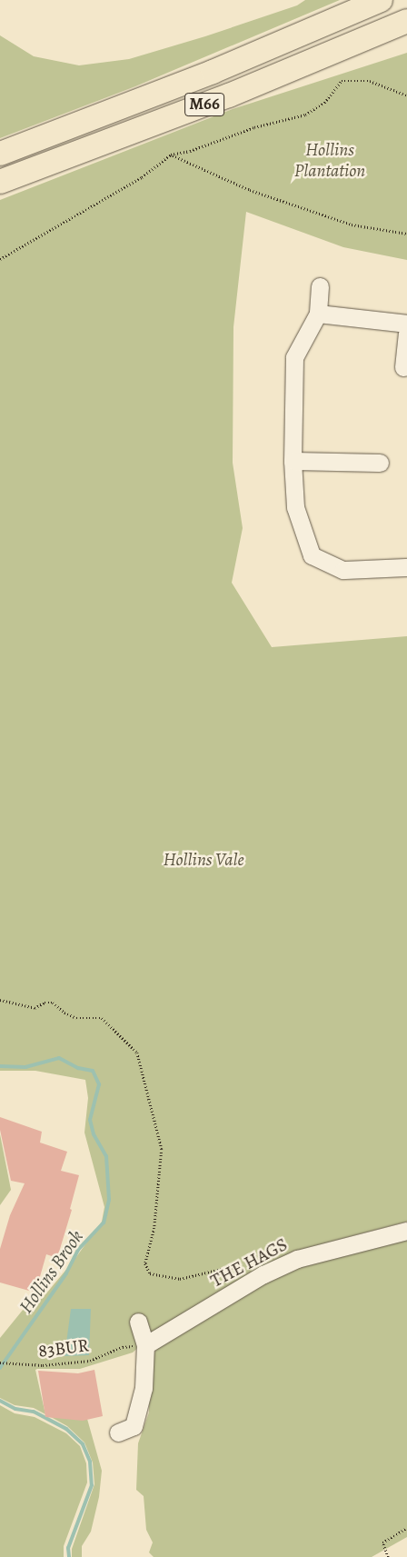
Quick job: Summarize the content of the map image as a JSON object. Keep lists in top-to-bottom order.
{
  "streets": {
    "highway": ["M66"],
    "street": ["THE HAGS"],
    "path": ["83BUR"]
  },
  "crossings": [
    ["THE HAGS", "83BUR"]
  ],
  "water": ["Hollins Brook"],
  "parks": ["Hollins Plantation", "Hollins Vale"]
}
